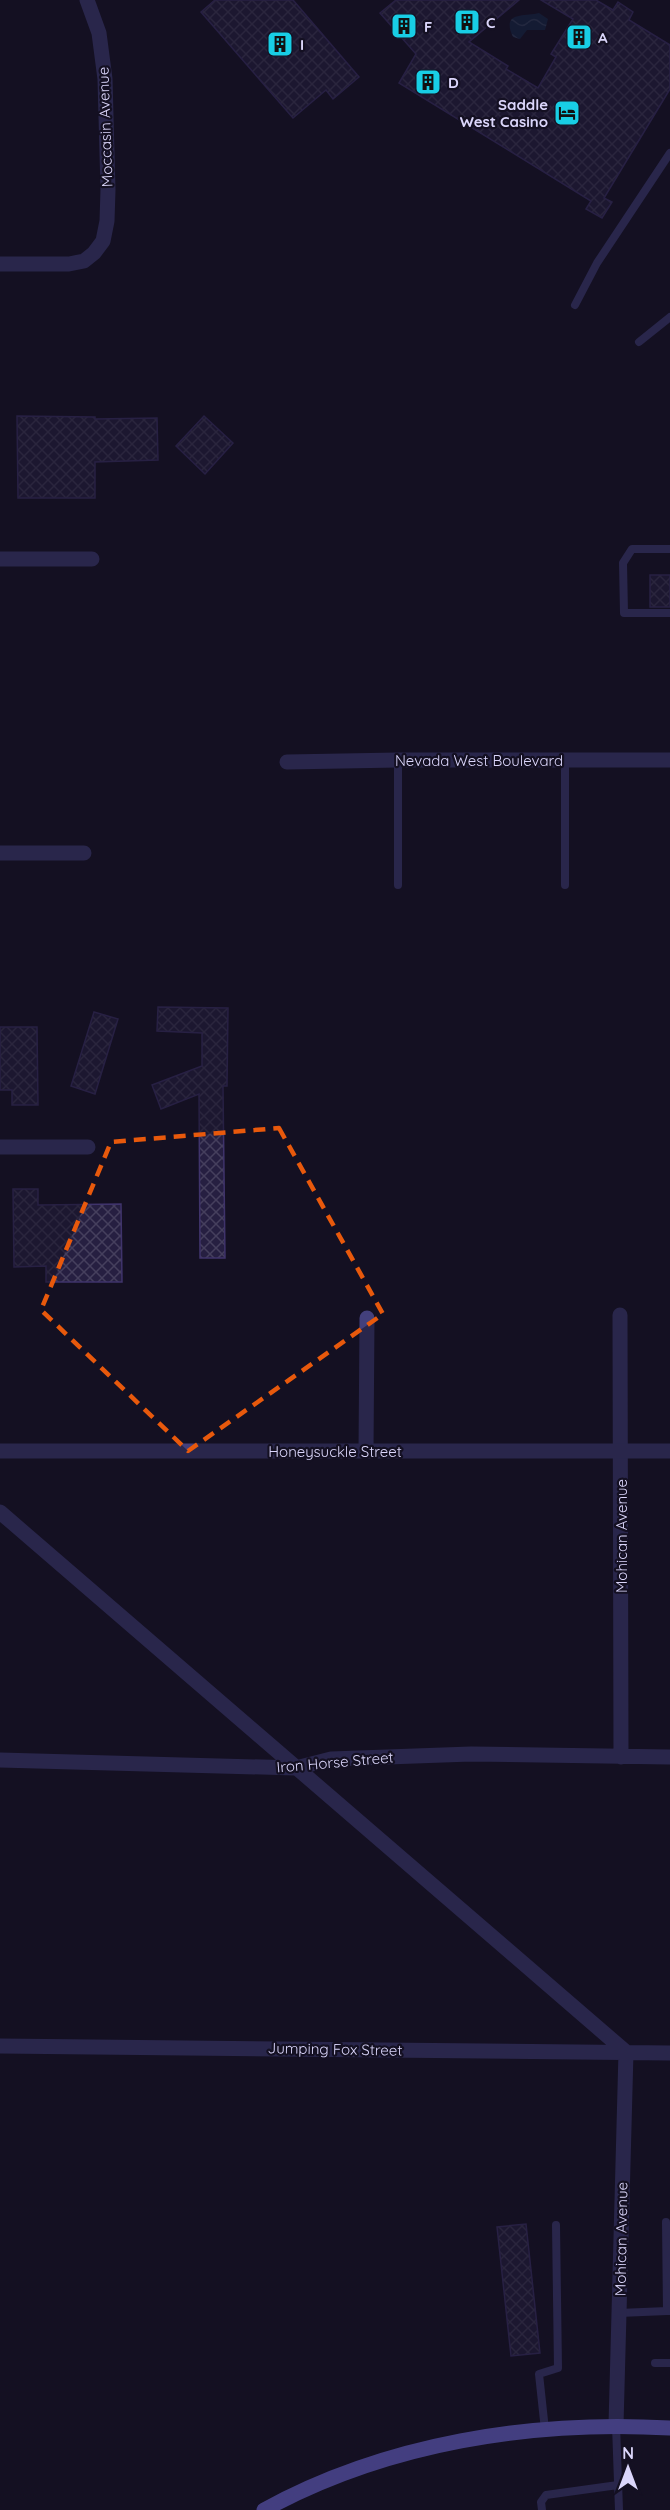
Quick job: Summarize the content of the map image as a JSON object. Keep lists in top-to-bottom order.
{
  "streets": {
    "street": [
      "Moccasin Avenue",
      "Nevada West Boulevard",
      "Honeysuckle Street",
      "Mohican Avenue",
      "Iron Horse Street",
      "Jumping Fox Street"
    ]
  },
  "crossings": [
    ["Honeysuckle Street", "Mohican Avenue"],
    ["Mohican Avenue", "Iron Horse Street"],
    ["Mohican Avenue", "Jumping Fox Street"]
  ],
  "places": {
    "building": [
      "C",
      "F",
      "A",
      "I",
      "D"
    ],
    "hotel": ["Saddle West Casino"]
  },
  "north": "top"
}
